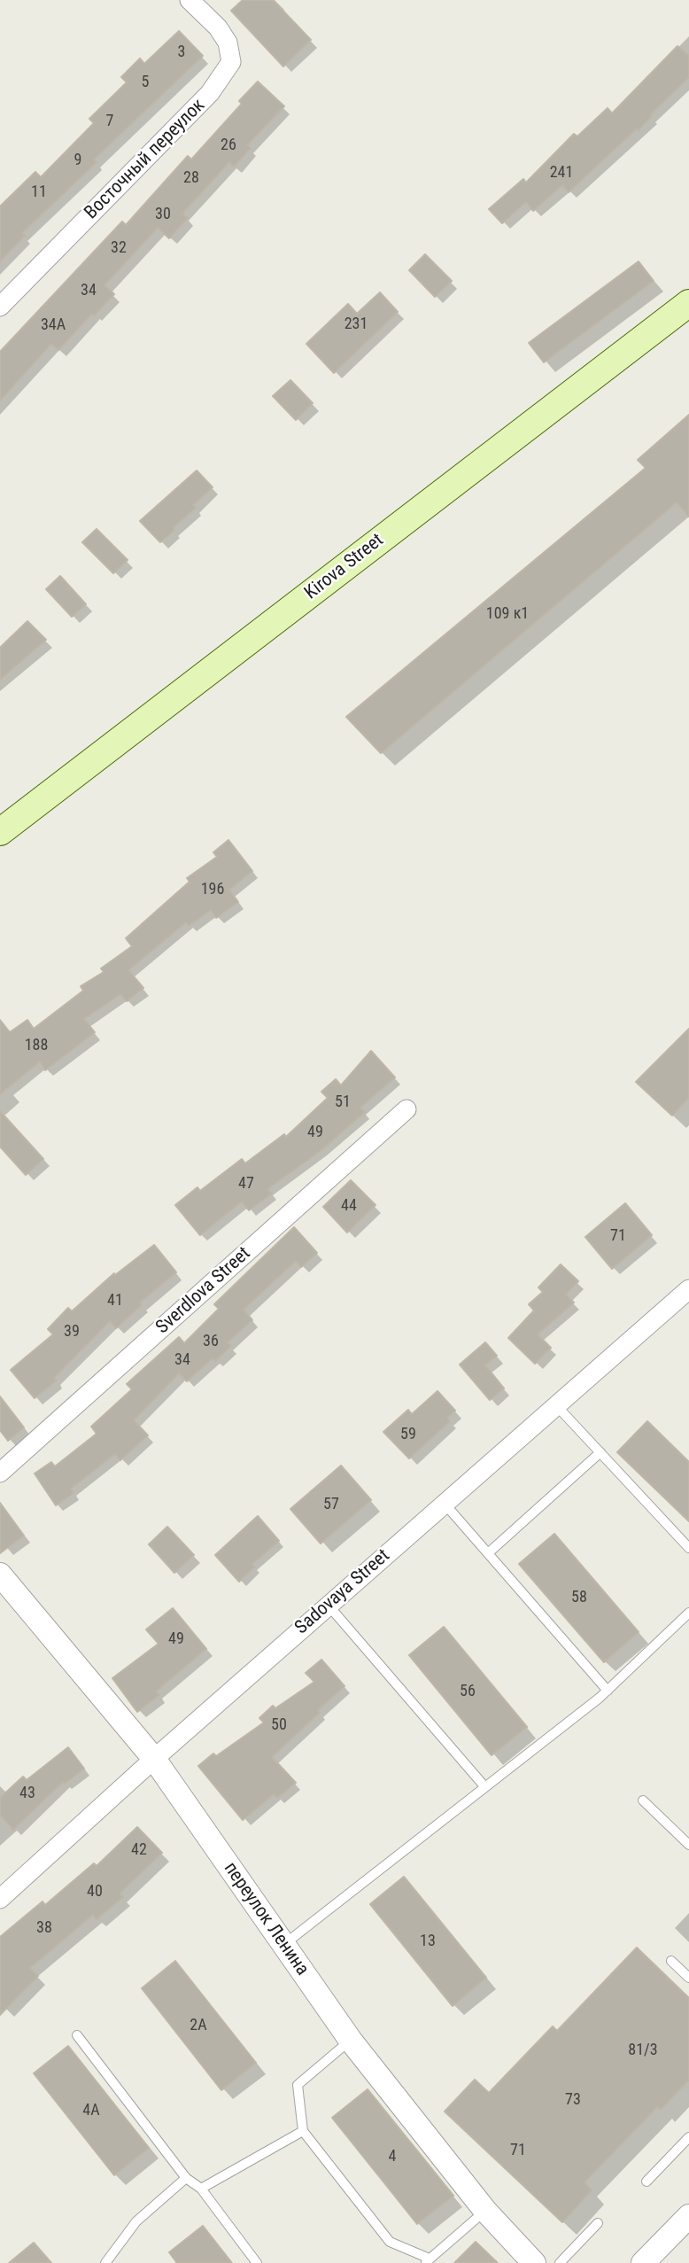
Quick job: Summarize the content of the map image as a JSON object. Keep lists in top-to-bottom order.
{
  "streets": {
    "main road": ["Kirova Street"],
    "street": [
      "Восточный переулок",
      "Sverdlova Street",
      "Sadovaya Street",
      "переулок Ленина"
    ]
  },
  "crossings": [
    ["Sadovaya Street", "переулок Ленина"]
  ],
  "house_numbers": [
    "3",
    "5",
    "7",
    "26",
    "9",
    "241",
    "28",
    "11",
    "30",
    "32",
    "34",
    "231",
    "34А",
    "109 к1",
    "196",
    "188",
    "51",
    "49",
    "47",
    "44",
    "71",
    "41",
    "39",
    "36",
    "34",
    "59",
    "57",
    "58",
    "49",
    "56",
    "50",
    "43",
    "42",
    "40",
    "38",
    "13",
    "2А",
    "81/3",
    "73",
    "4А",
    "71",
    "4"
  ]
}
